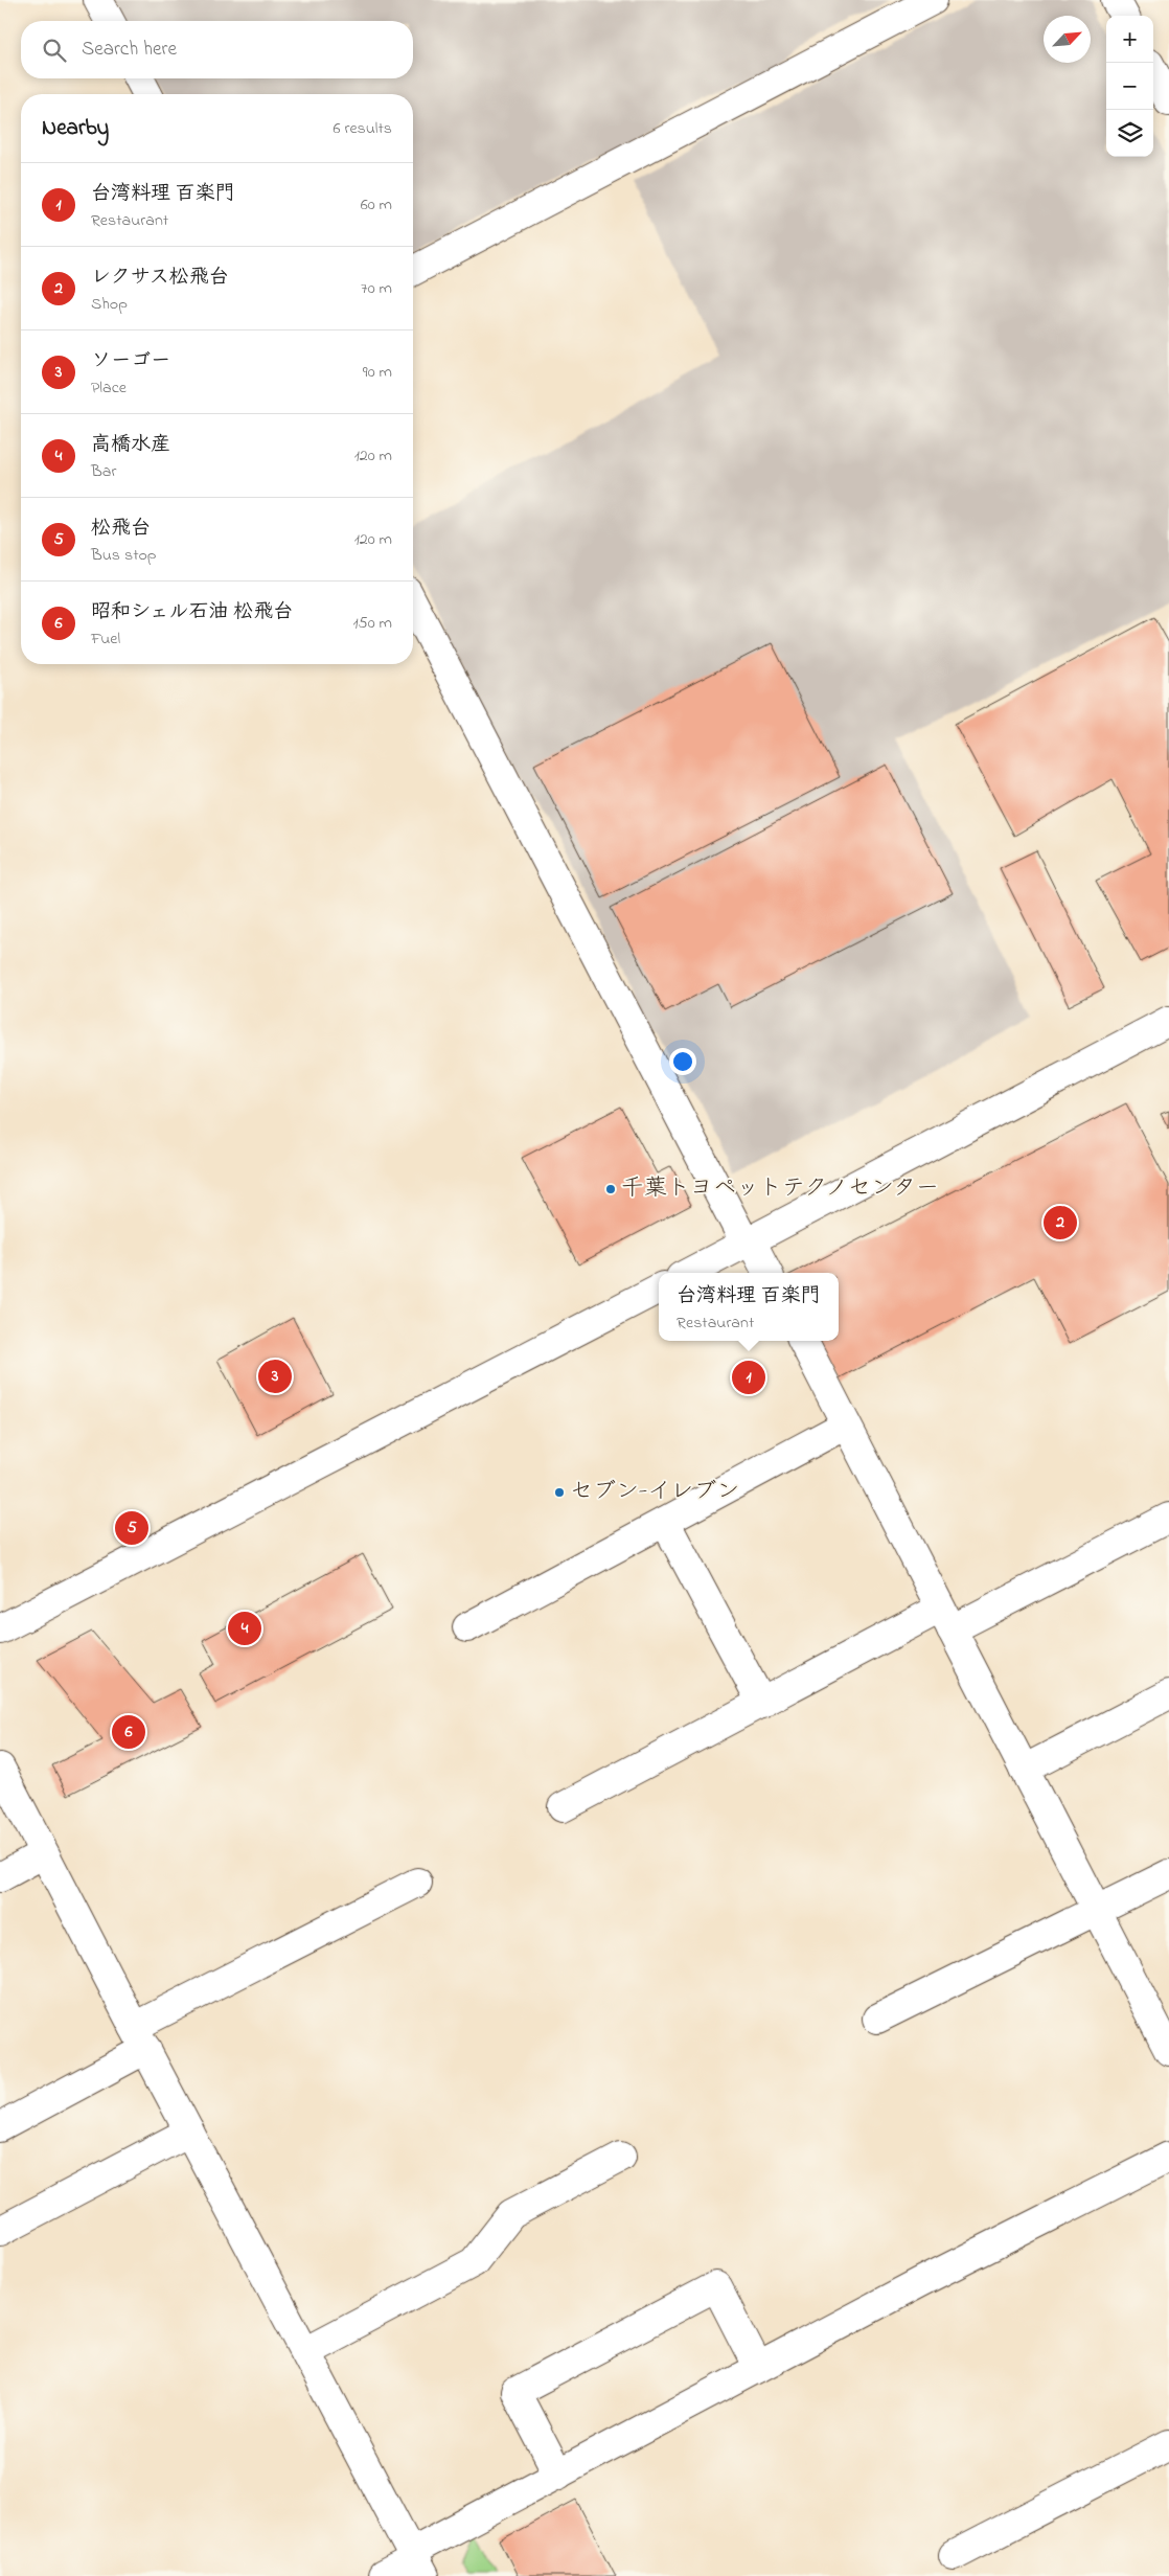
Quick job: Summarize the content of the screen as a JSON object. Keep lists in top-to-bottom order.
{
  "places": ["千葉トヨペットテクノセンター", "セブン-イレブン"],
  "north": "top right",
  "page": {
    "map_buttons": ["+", "−"],
    "search": "Search here",
    "heading": ["Nearby", "6 results"],
    "list": [
      {
        "mark": "1",
        "name": "台湾料理 百楽門",
        "note": "Restaurant",
        "value": "60 m"
      },
      {
        "mark": "2",
        "name": "レクサス松飛台",
        "note": "Shop",
        "value": "70 m"
      },
      {
        "mark": "3",
        "name": "ソーゴー",
        "note": "Place",
        "value": "90 m"
      },
      {
        "mark": "4",
        "name": "高橋水産",
        "note": "Bar",
        "value": "120 m"
      },
      {
        "mark": "5",
        "name": "松飛台",
        "note": "Bus stop",
        "value": "120 m"
      },
      {
        "mark": "6",
        "name": "昭和シェル石油 松飛台",
        "note": "Fuel",
        "value": "150 m"
      }
    ],
    "pins": [
      "2",
      "3",
      "1",
      "5",
      "4",
      "6"
    ],
    "popup": ["台湾料理 百楽門", "Restaurant"]
  }
}
